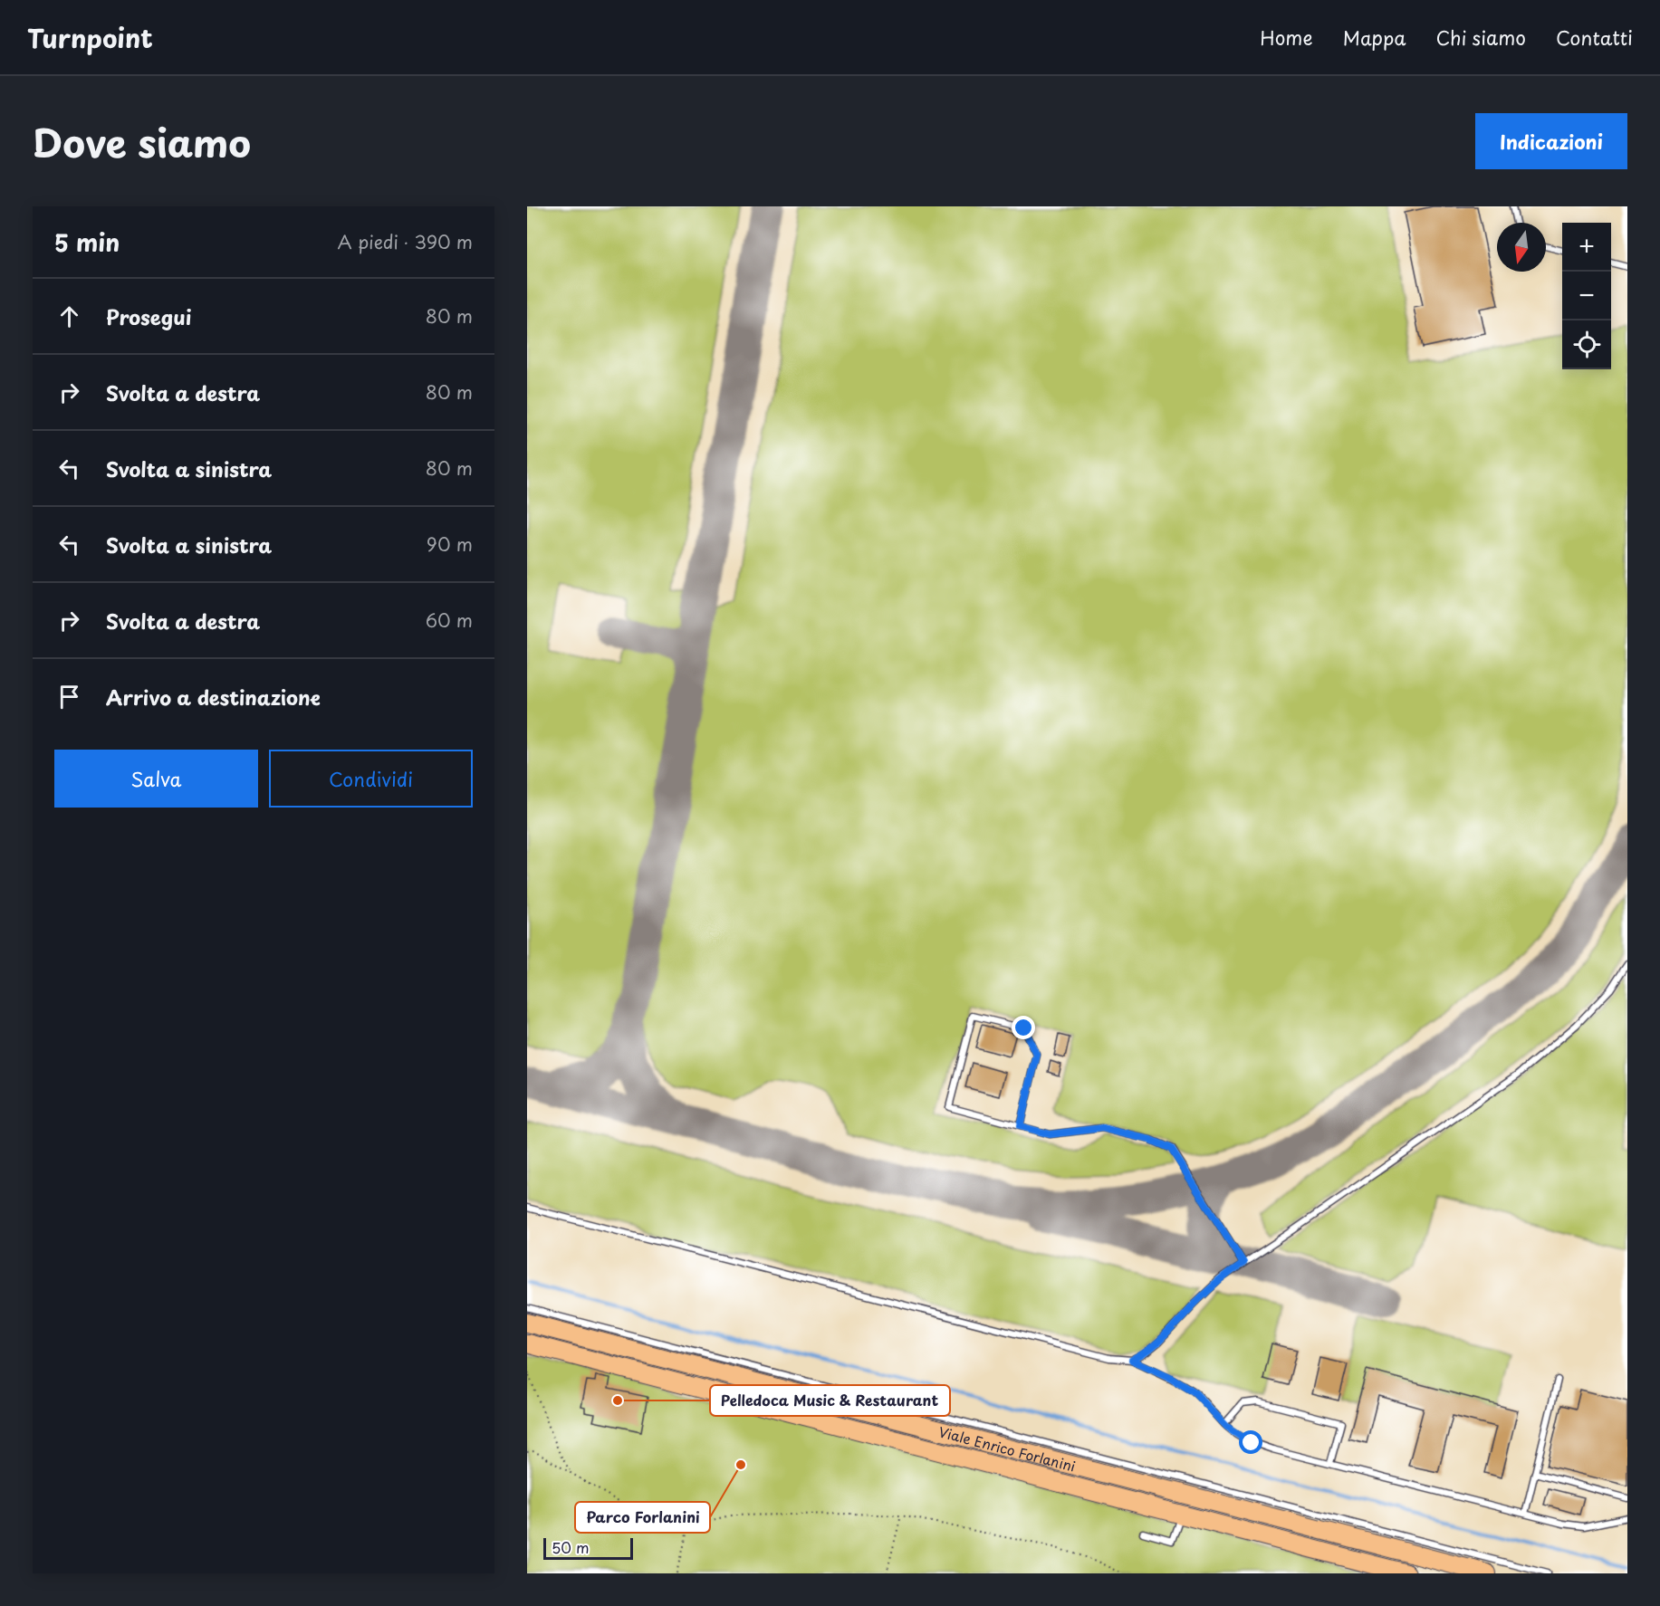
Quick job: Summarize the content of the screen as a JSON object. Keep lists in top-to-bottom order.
{
  "streets": {
    "main road": ["Viale Enrico Forlanini"]
  },
  "places": ["Pelledoca Music & Restaurant", "Parco Forlanini"],
  "scale_bar": "50 m",
  "north": "bottom",
  "page": {
    "header": "Turnpoint",
    "nav": [
      "Home",
      "Mappa",
      "Chi siamo",
      "Contatti"
    ],
    "title": "Dove siamo",
    "buttons": [
      "Indicazioni",
      ["Salva", "Condividi"]
    ],
    "heading": ["5 min", "A piedi · 390 m"],
    "map_buttons": ["+", "−"],
    "list": [
      ["Prosegui", "80 m"],
      ["Svolta a destra", "80 m"],
      ["Svolta a sinistra", "80 m"],
      ["Svolta a sinistra", "90 m"],
      ["Svolta a destra", "60 m"],
      "Arrivo a destinazione"
    ],
    "scale": "50 m"
  }
}
